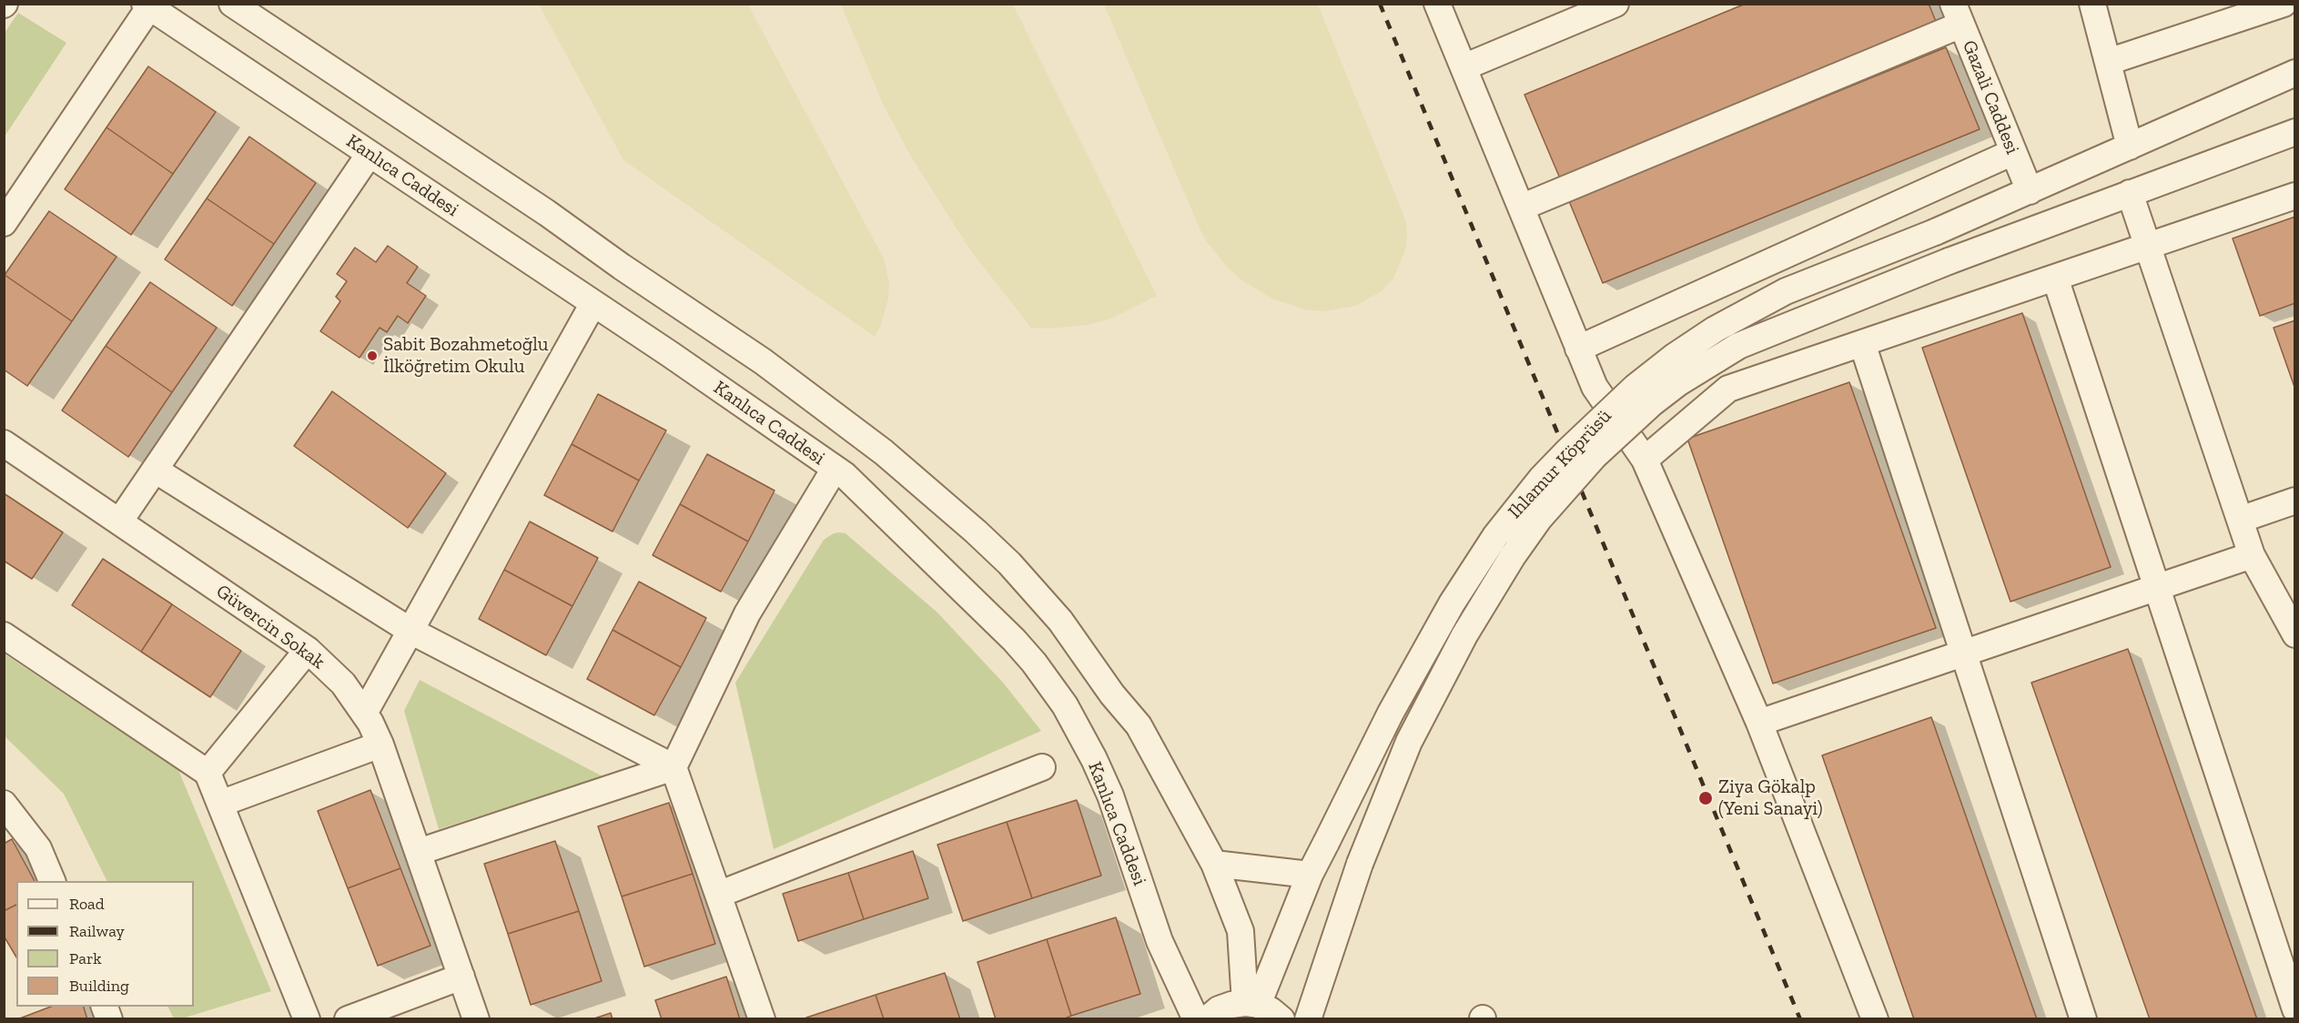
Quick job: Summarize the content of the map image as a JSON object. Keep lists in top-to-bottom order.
{
  "streets": {
    "street": [
      "Gazali Caddesi",
      "Kanlıca Caddesi",
      "Ihlamur Köprüsü",
      "Güvercin Sokak"
    ]
  },
  "crossings": [
    ["Gazali Caddesi", "Ihlamur Köprüsü"]
  ],
  "places": ["Sabit Bozahmetoğlu İlköğretim Okulu", "Ziya Gökalp (Yeni Sanayi)"],
  "legend": [
    "Road",
    "Railway",
    "Park",
    "Building"
  ]
}
